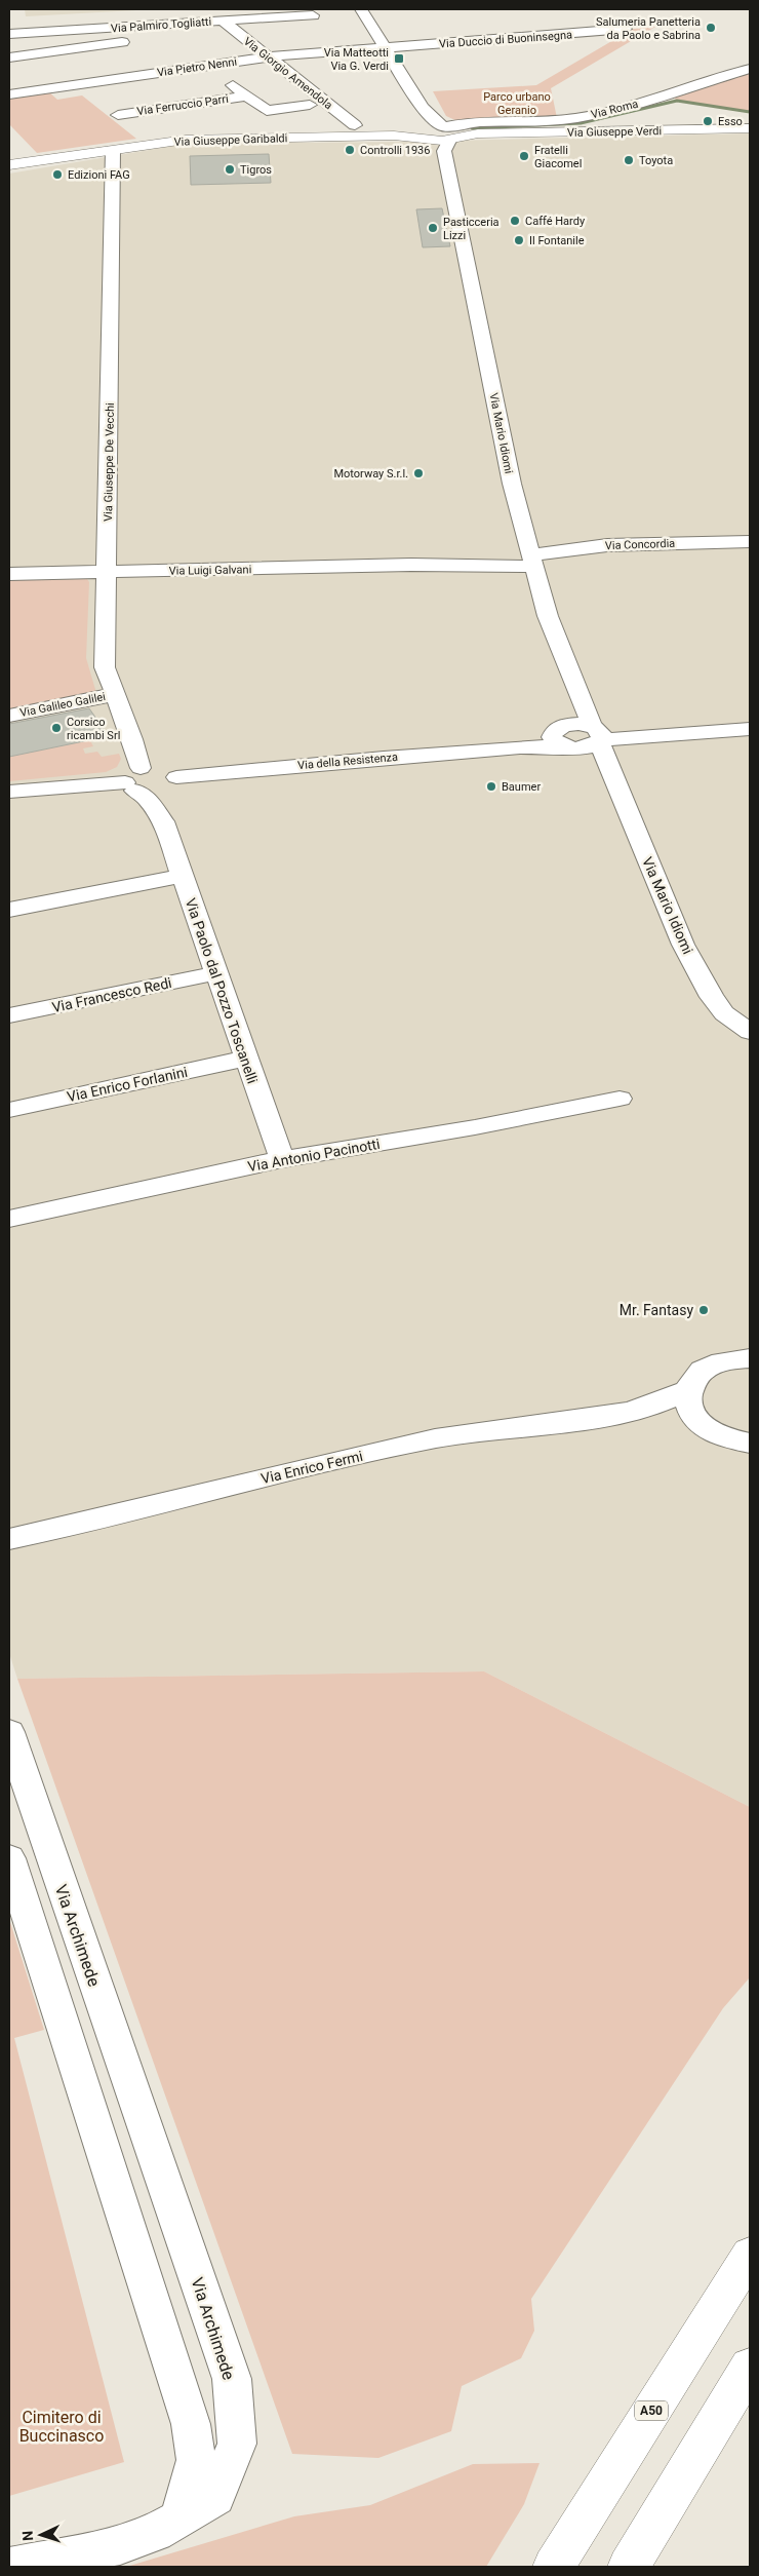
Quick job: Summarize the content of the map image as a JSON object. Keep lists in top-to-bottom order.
{
  "streets": {
    "main road": ["Via Giuseppe Verdi", "Via Giuseppe Garibaldi", "A50"],
    "street": [
      "Via Palmiro Togliatti",
      "Via Duccio di Buoninsegna",
      "Via Pietro Nenni",
      "Via Giorgio Amendola",
      "Via Ferruccio Parri",
      "Via Roma",
      "Via Mario Idiomi",
      "Via Giuseppe De Vecchi",
      "Via Concordia",
      "Via Luigi Galvani",
      "Via Galileo Galilei",
      "Via della Resistenza",
      "Via Paolo dal Pozzo Toscanelli",
      "Via Francesco Redi",
      "Via Enrico Forlanini",
      "Via Antonio Pacinotti",
      "Via Enrico Fermi",
      "Via Archimede"
    ]
  },
  "crossings": [
    ["Via Palmiro Togliatti", "Via Giorgio Amendola"],
    ["Via Duccio di Buoninsegna", "Via Pietro Nenni"],
    ["Via Duccio di Buoninsegna", "Via Mario Idiomi"],
    ["Via Pietro Nenni", "Via Giorgio Amendola"],
    ["Via Pietro Nenni", "Via Mario Idiomi"],
    ["Via Roma", "Via Giuseppe Verdi"],
    ["Via Roma", "Via Giuseppe Garibaldi"],
    ["Via Roma", "Via Mario Idiomi"],
    ["Via Giuseppe Verdi", "Via Giuseppe Garibaldi"],
    ["Via Giuseppe Verdi", "Via Mario Idiomi"],
    ["Via Giuseppe Garibaldi", "Via Mario Idiomi"],
    ["Via Giuseppe Garibaldi", "Via Giuseppe De Vecchi"],
    ["Via Mario Idiomi", "Via Concordia"],
    ["Via Mario Idiomi", "Via Luigi Galvani"],
    ["Via Mario Idiomi", "Via della Resistenza"],
    ["Via Giuseppe De Vecchi", "Via Luigi Galvani"],
    ["Via Giuseppe De Vecchi", "Via Galileo Galilei"],
    ["Via Giuseppe De Vecchi", "Via Paolo dal Pozzo Toscanelli"],
    ["Via Concordia", "Via Luigi Galvani"],
    ["Via della Resistenza", "Via Paolo dal Pozzo Toscanelli"],
    ["Via Paolo dal Pozzo Toscanelli", "Via Francesco Redi"],
    ["Via Paolo dal Pozzo Toscanelli", "Via Enrico Forlanini"],
    ["Via Paolo dal Pozzo Toscanelli", "Via Antonio Pacinotti"]
  ],
  "parks": ["Parco urbano Geranio", "Cimitero di Buccinasco"],
  "places": {
    "other": [
      "Salumeria Panetteria da Paolo e Sabrina",
      "Esso",
      "Controlli 1936",
      "Fratelli Giacomel",
      "Toyota",
      "Tigros",
      "Edizioni FAG",
      "Caffé Hardy",
      "Pasticceria Lizzi",
      "Il Fontanile",
      "Motorway S.r.l.",
      "Corsico ricambi Srl",
      "Baumer",
      "Mr. Fantasy"
    ],
    "transit": ["Via Matteotti Via G. Verdi"]
  },
  "north": "left"
}
